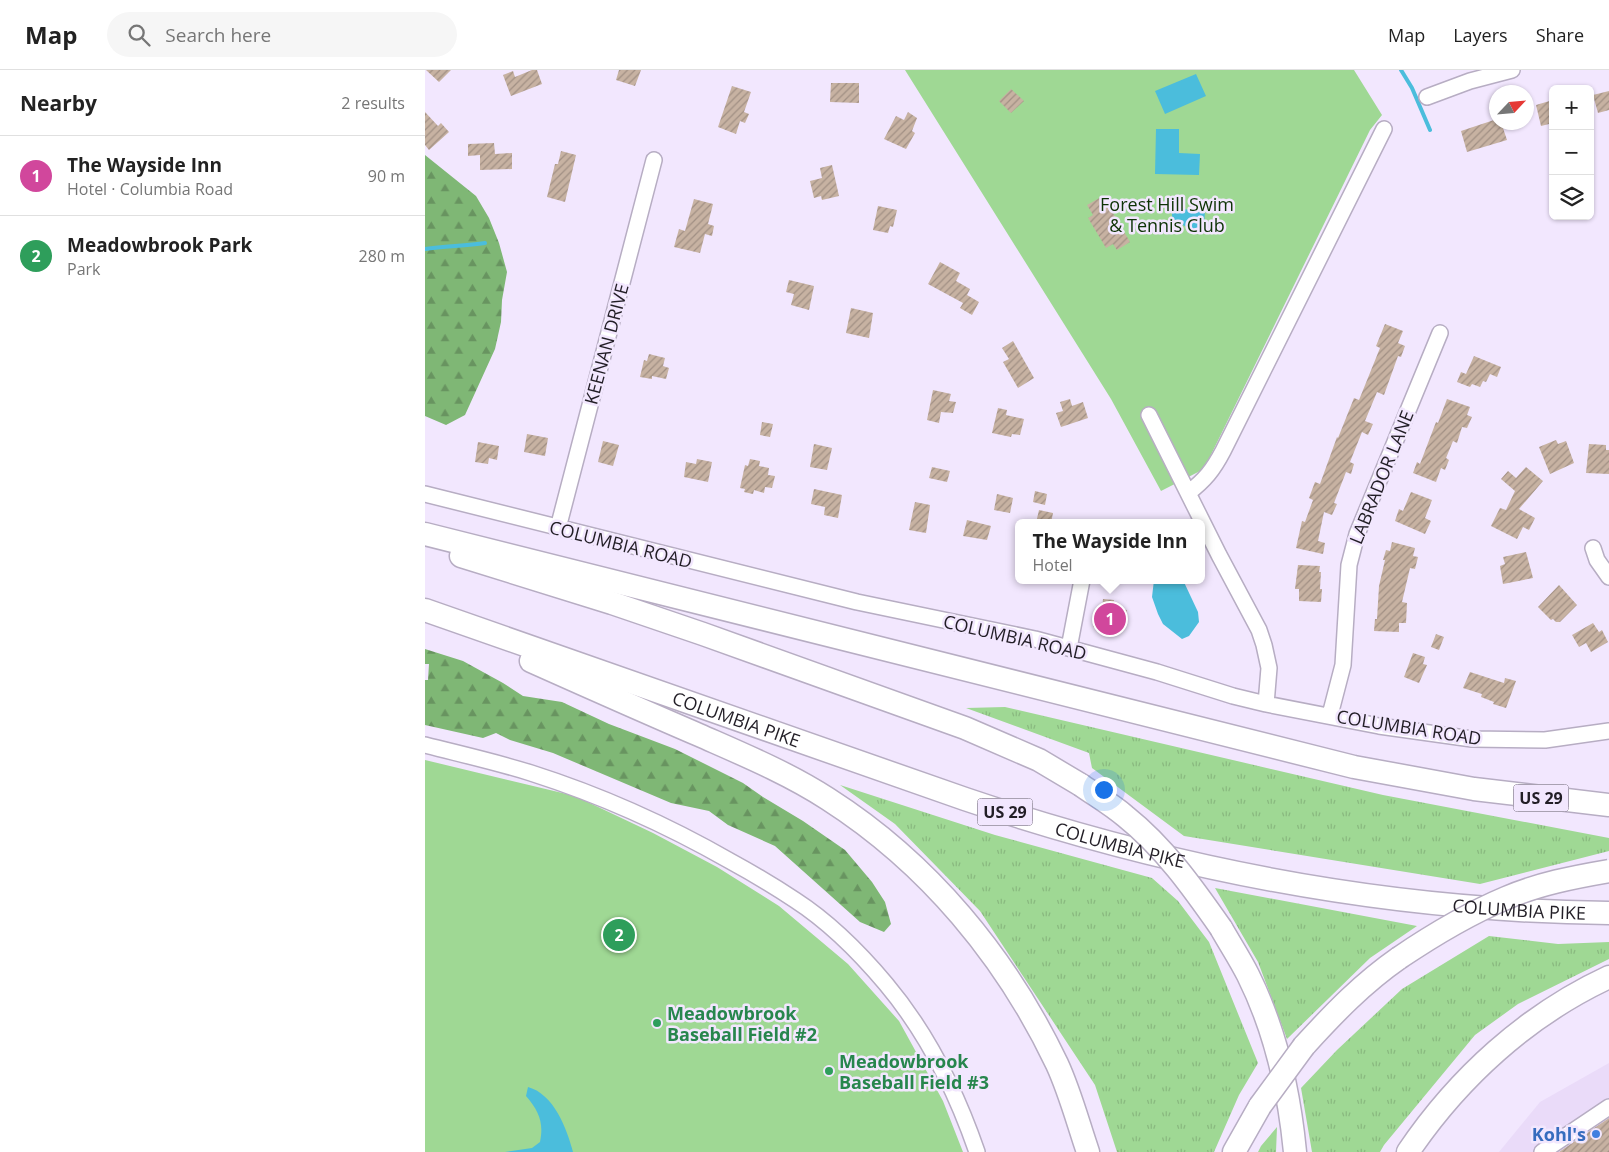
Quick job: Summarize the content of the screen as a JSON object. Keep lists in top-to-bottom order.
{
  "streets": {
    "highway": ["COLUMBIA PIKE", "US 29"],
    "street": ["KEENAN DRIVE", "LABRADOR LANE", "COLUMBIA ROAD"]
  },
  "crossings": [
    ["KEENAN DRIVE", "COLUMBIA ROAD"],
    ["LABRADOR LANE", "COLUMBIA ROAD"]
  ],
  "parks": ["Forest Hill Swim & Tennis Club"],
  "places": ["Meadowbrook Baseball Field #2", "Meadowbrook Baseball Field #3", "Kohl's"],
  "north": "top right",
  "page": {
    "header": "Map",
    "search": "Search here",
    "nav": ["Map", "Layers", "Share"],
    "heading": ["Nearby", "2 results"],
    "map_buttons": ["+", "−"],
    "list": [
      {
        "mark": "1",
        "name": "The Wayside Inn",
        "note": "Hotel · Columbia Road",
        "value": "90 m"
      },
      {
        "mark": "2",
        "name": "Meadowbrook Park",
        "note": "Park",
        "value": "280 m"
      }
    ],
    "popup": ["The Wayside Inn", "Hotel"],
    "pins": ["1", "2"]
  }
}
